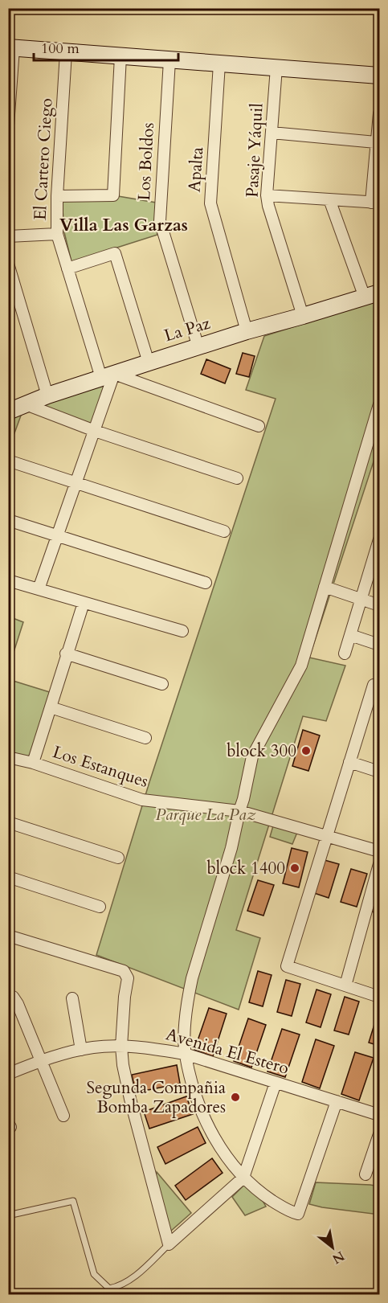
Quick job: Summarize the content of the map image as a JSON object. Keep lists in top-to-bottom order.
{
  "streets": {
    "street": [
      "Pasaje Yáquil",
      "El Cartero Ciego",
      "Los Boldos",
      "Apalta",
      "La Paz",
      "Los Estanques",
      "Avenida El Estero"
    ]
  },
  "crossings": [
    ["Pasaje Yáquil", "La Paz"],
    ["El Cartero Ciego", "La Paz"],
    ["Los Boldos", "La Paz"],
    ["Apalta", "La Paz"]
  ],
  "districts": ["Villa Las Garzas"],
  "parks": ["Parque La Paz"],
  "places": ["block 300", "block 1400", "Segunda Compañia Bomba Zapadores"],
  "scale_bar": "100 m",
  "north": "bottom right"
}
